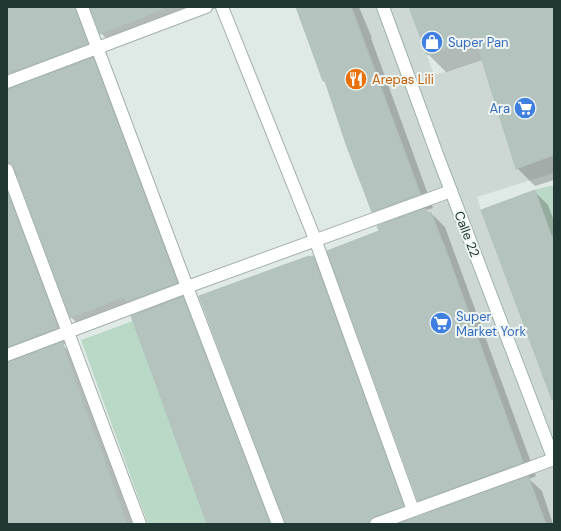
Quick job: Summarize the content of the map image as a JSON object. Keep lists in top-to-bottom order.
{
  "streets": {
    "street": ["Calle 22"]
  },
  "places": {
    "shop": ["Super Pan"],
    "restaurant": ["Arepas Lili"],
    "supermarket": ["Ara", "Super Market York"]
  }
}
